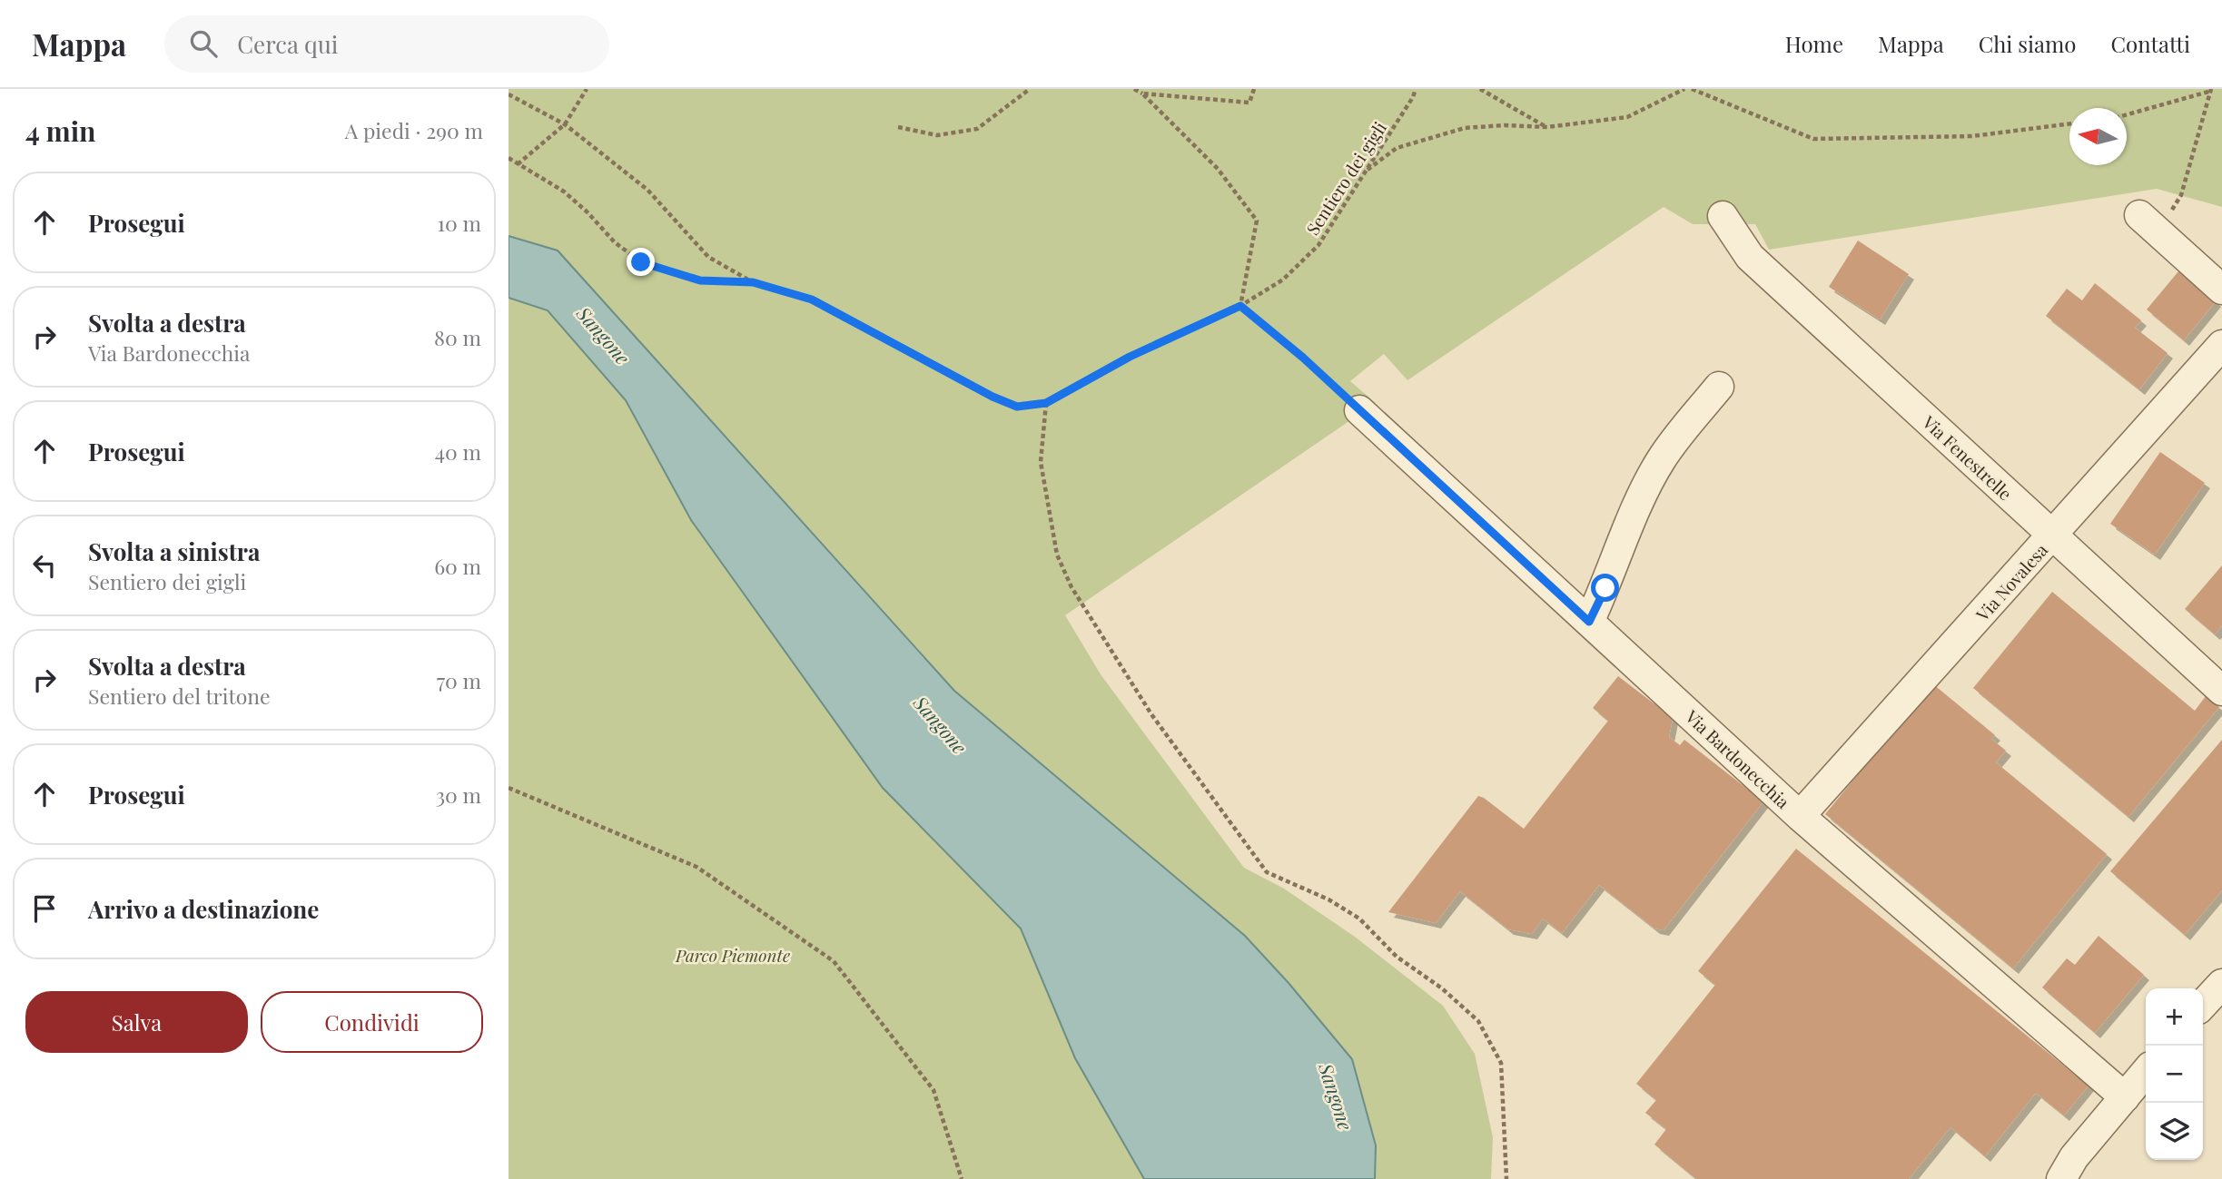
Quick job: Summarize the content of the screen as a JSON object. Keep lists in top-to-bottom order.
{
  "streets": {
    "street": ["Via Fenestrelle", "Via Novalesa", "Via Bardonecchia"],
    "path": ["Sentiero dei gigli"]
  },
  "crossings": [
    ["Via Fenestrelle", "Via Novalesa"],
    ["Via Novalesa", "Via Bardonecchia"]
  ],
  "water": ["Sangone"],
  "parks": ["Parco Piemonte"],
  "north": "left",
  "page": {
    "header": "Mappa",
    "search": "Cerca qui",
    "nav": [
      "Home",
      "Mappa",
      "Chi siamo",
      "Contatti"
    ],
    "heading": ["4 min", "A piedi · 290 m"],
    "list": [
      ["Prosegui", "10 m"],
      ["Svolta a destra", "Via Bardonecchia", "80 m"],
      ["Prosegui", "40 m"],
      ["Svolta a sinistra", "Sentiero dei gigli", "60 m"],
      ["Svolta a destra", "Sentiero del tritone", "70 m"],
      ["Prosegui", "30 m"],
      "Arrivo a destinazione"
    ],
    "buttons": ["Salva", "Condividi"],
    "map_buttons": ["+", "−"]
  }
}
